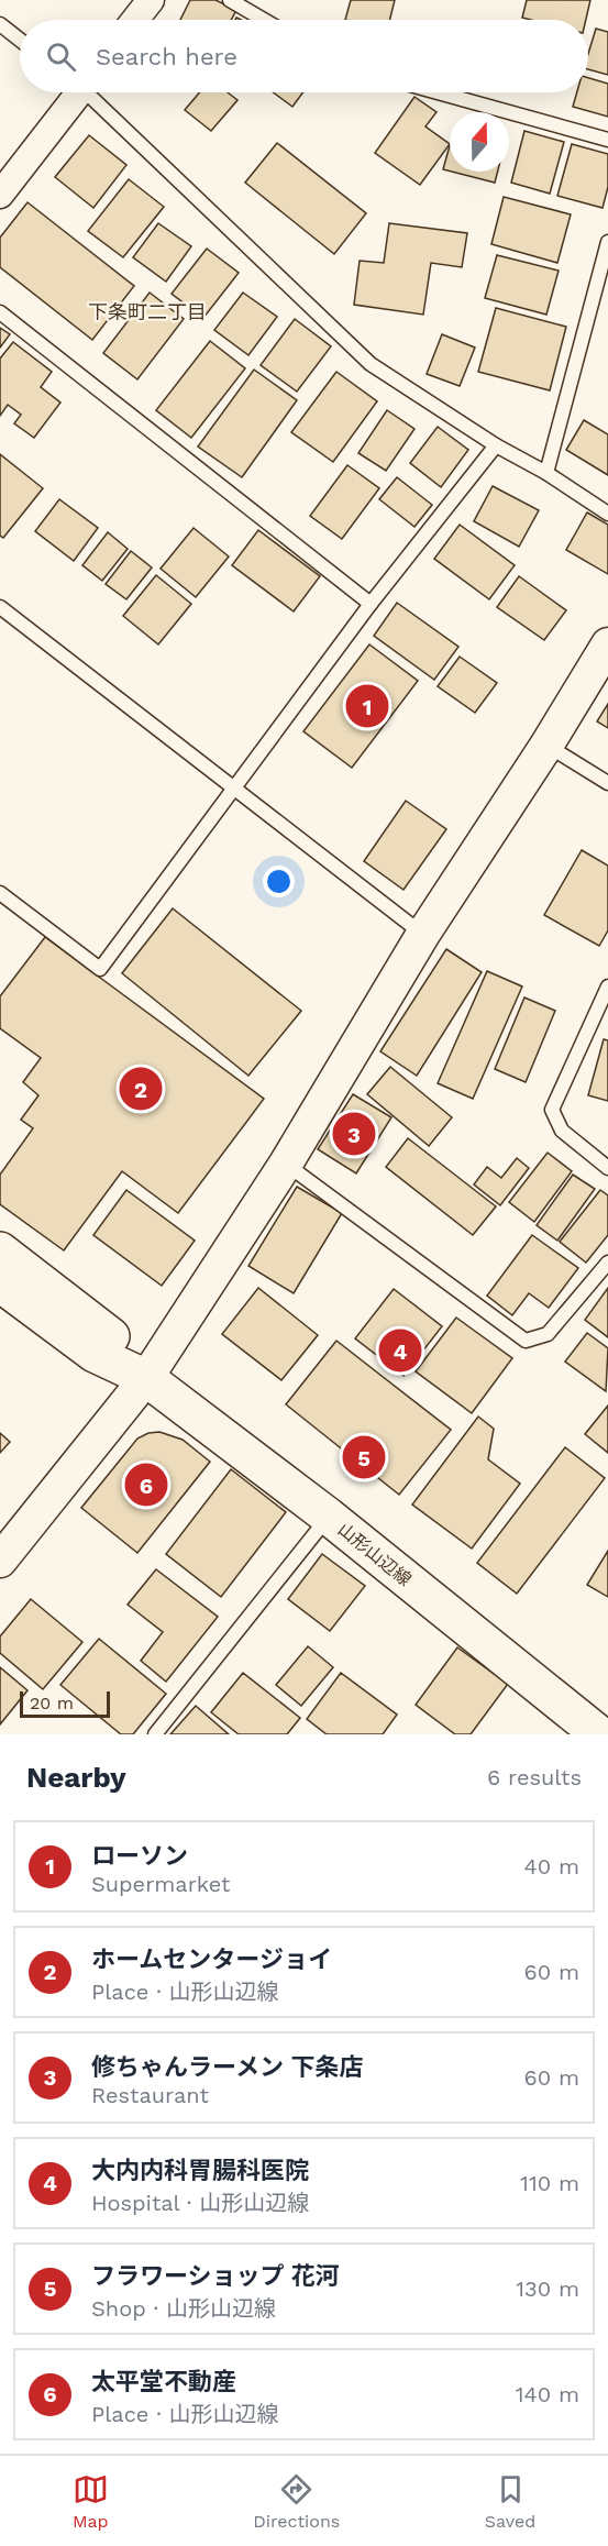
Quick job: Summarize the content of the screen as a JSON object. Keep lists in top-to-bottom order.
{
  "streets": {
    "main road": ["山形山辺線"]
  },
  "districts": ["下条町二丁目"],
  "scale_bar": "20 m",
  "north": "top",
  "page": {
    "search": "Search here",
    "pins": [
      "1",
      "2",
      "3",
      "4",
      "5",
      "6"
    ],
    "scale": "20 m",
    "heading": ["Nearby", "6 results"],
    "list": [
      {
        "mark": "1",
        "name": "ローソン",
        "note": "Supermarket",
        "value": "40 m"
      },
      {
        "mark": "2",
        "name": "ホームセンタージョイ",
        "note": "Place · 山形山辺線",
        "value": "60 m"
      },
      {
        "mark": "3",
        "name": "修ちゃんラーメン 下条店",
        "note": "Restaurant",
        "value": "60 m"
      },
      {
        "mark": "4",
        "name": "大内内科胃腸科医院",
        "note": "Hospital · 山形山辺線",
        "value": "110 m"
      },
      {
        "mark": "5",
        "name": "フラワーショップ 花河",
        "note": "Shop · 山形山辺線",
        "value": "130 m"
      },
      {
        "mark": "6",
        "name": "太平堂不動産",
        "note": "Place · 山形山辺線",
        "value": "140 m"
      }
    ],
    "nav": ["Map", "Directions", "Saved"]
  }
}
